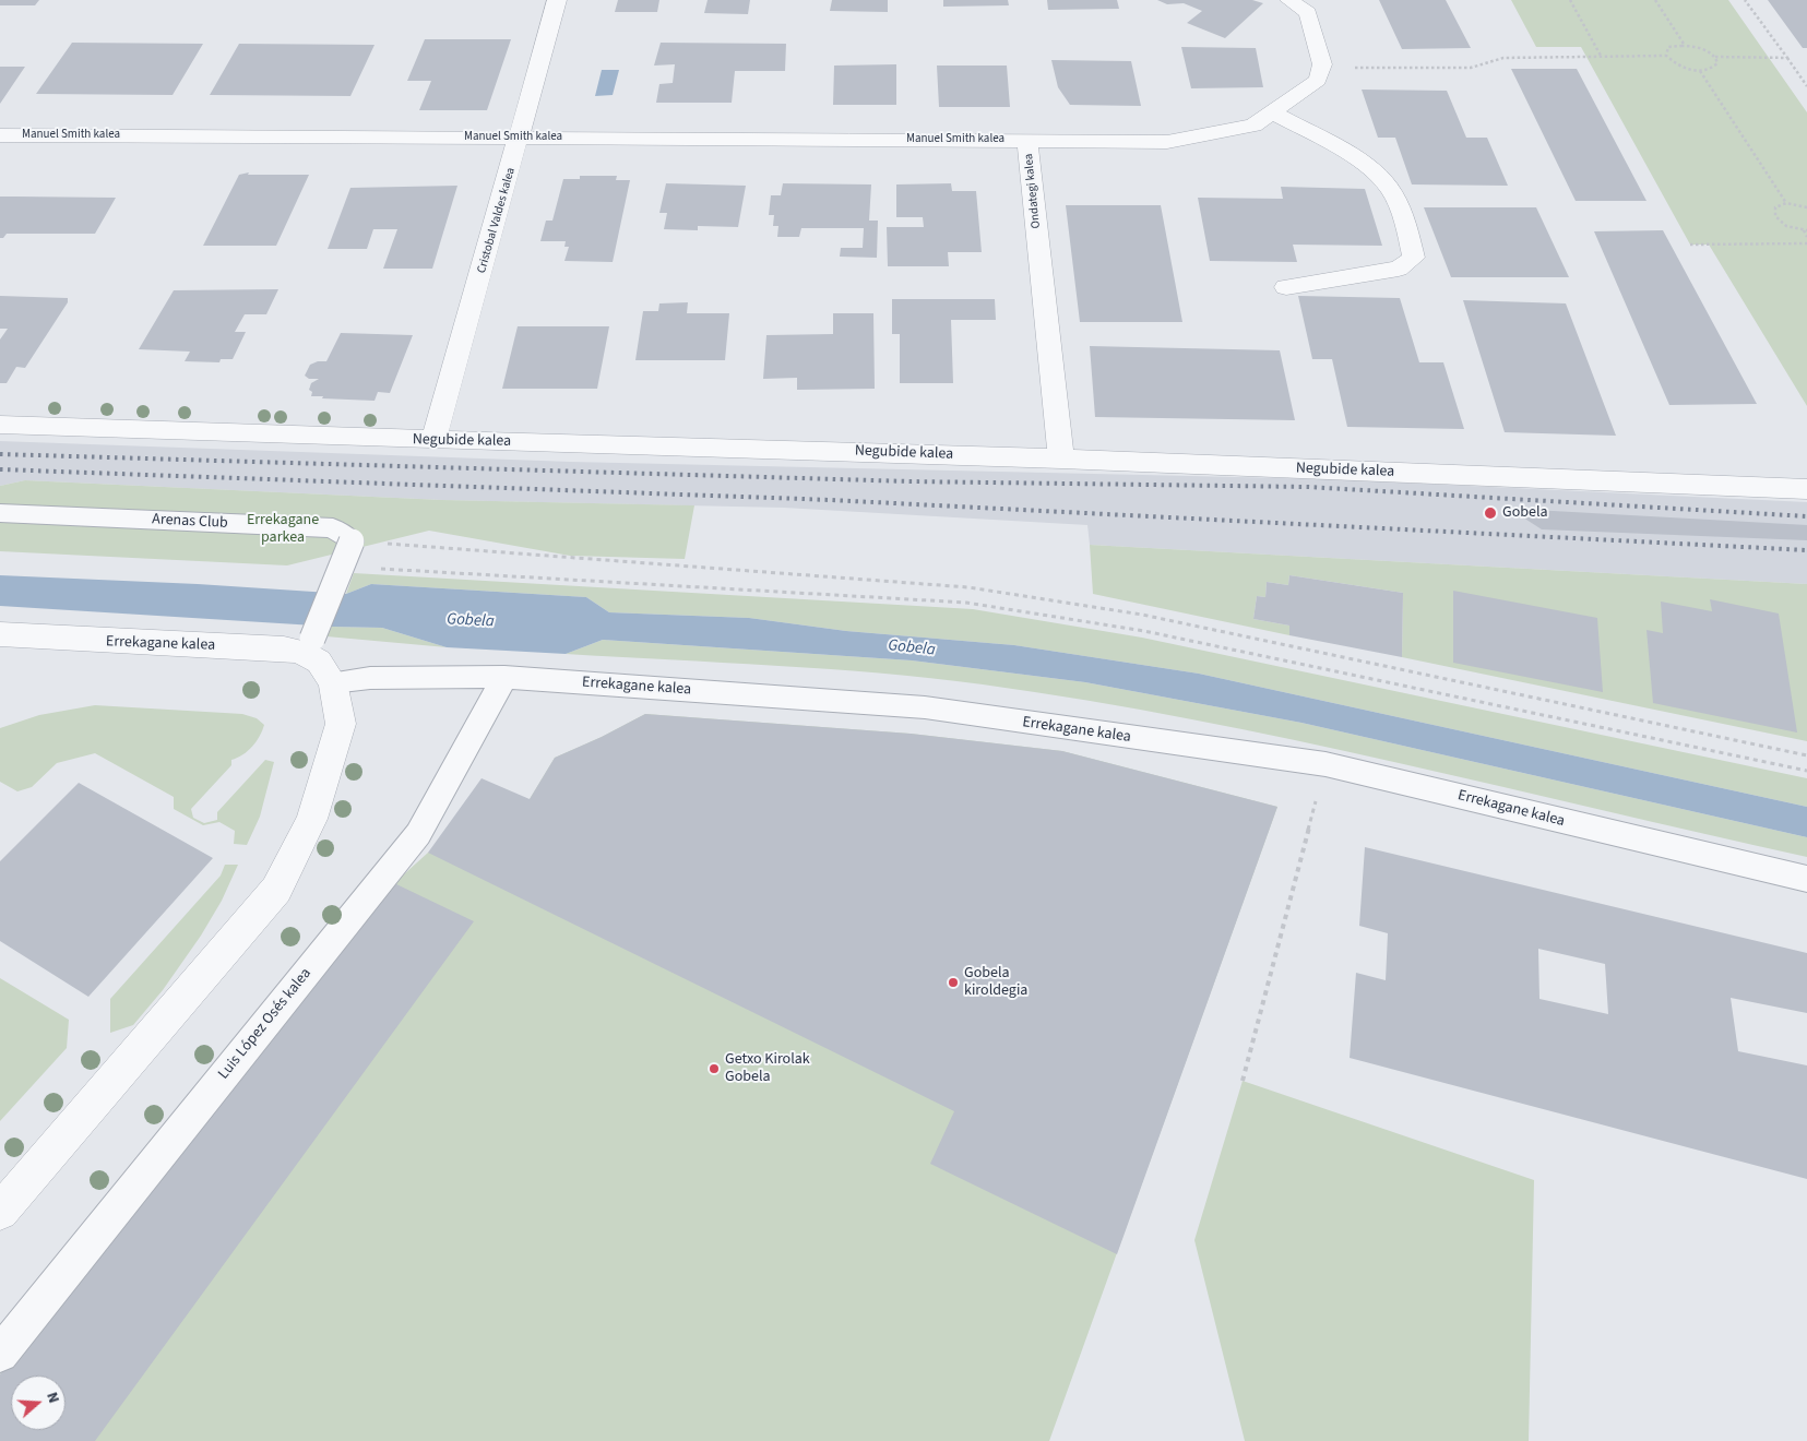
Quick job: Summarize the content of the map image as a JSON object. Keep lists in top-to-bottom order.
{
  "streets": {
    "street": [
      "Manuel Smith kalea",
      "Ondategi kalea",
      "Cristobal Valdes kalea",
      "Negubide kalea",
      "Arenas Club",
      "Errekagane kalea",
      "Luis López Osés kalea"
    ]
  },
  "crossings": [
    ["Manuel Smith kalea", "Ondategi kalea"],
    ["Manuel Smith kalea", "Cristobal Valdes kalea"],
    ["Ondategi kalea", "Negubide kalea"],
    ["Cristobal Valdes kalea", "Negubide kalea"],
    ["Errekagane kalea", "Luis López Osés kalea"]
  ],
  "water": ["Gobela"],
  "parks": ["Errekagane parkea"],
  "places": ["Gobela", "Gobela kiroldegia", "Getxo Kirolak Gobela"],
  "north": "right"
}
